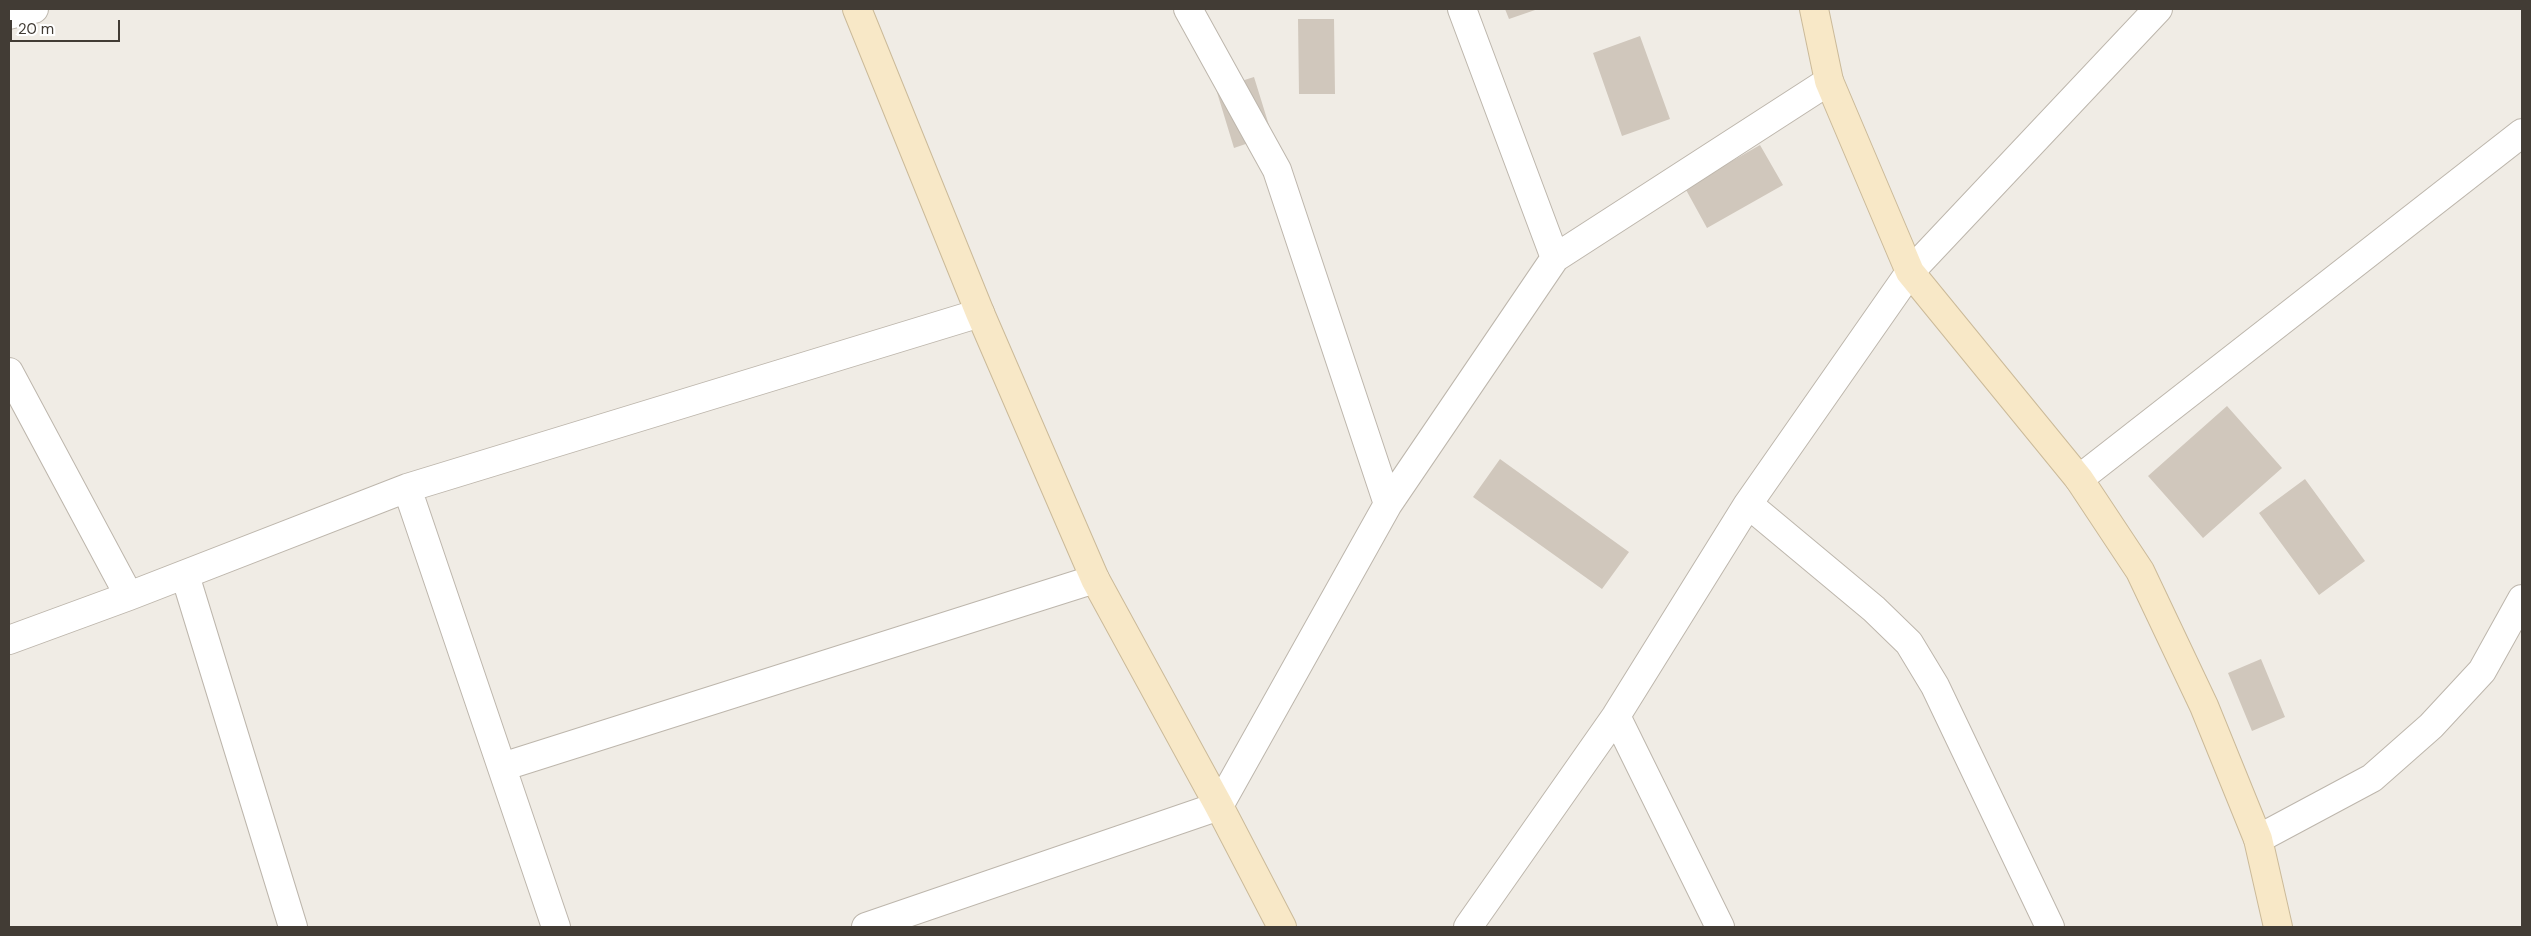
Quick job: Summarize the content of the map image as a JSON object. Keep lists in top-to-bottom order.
{
  "scale_bar": "20 m"
}
